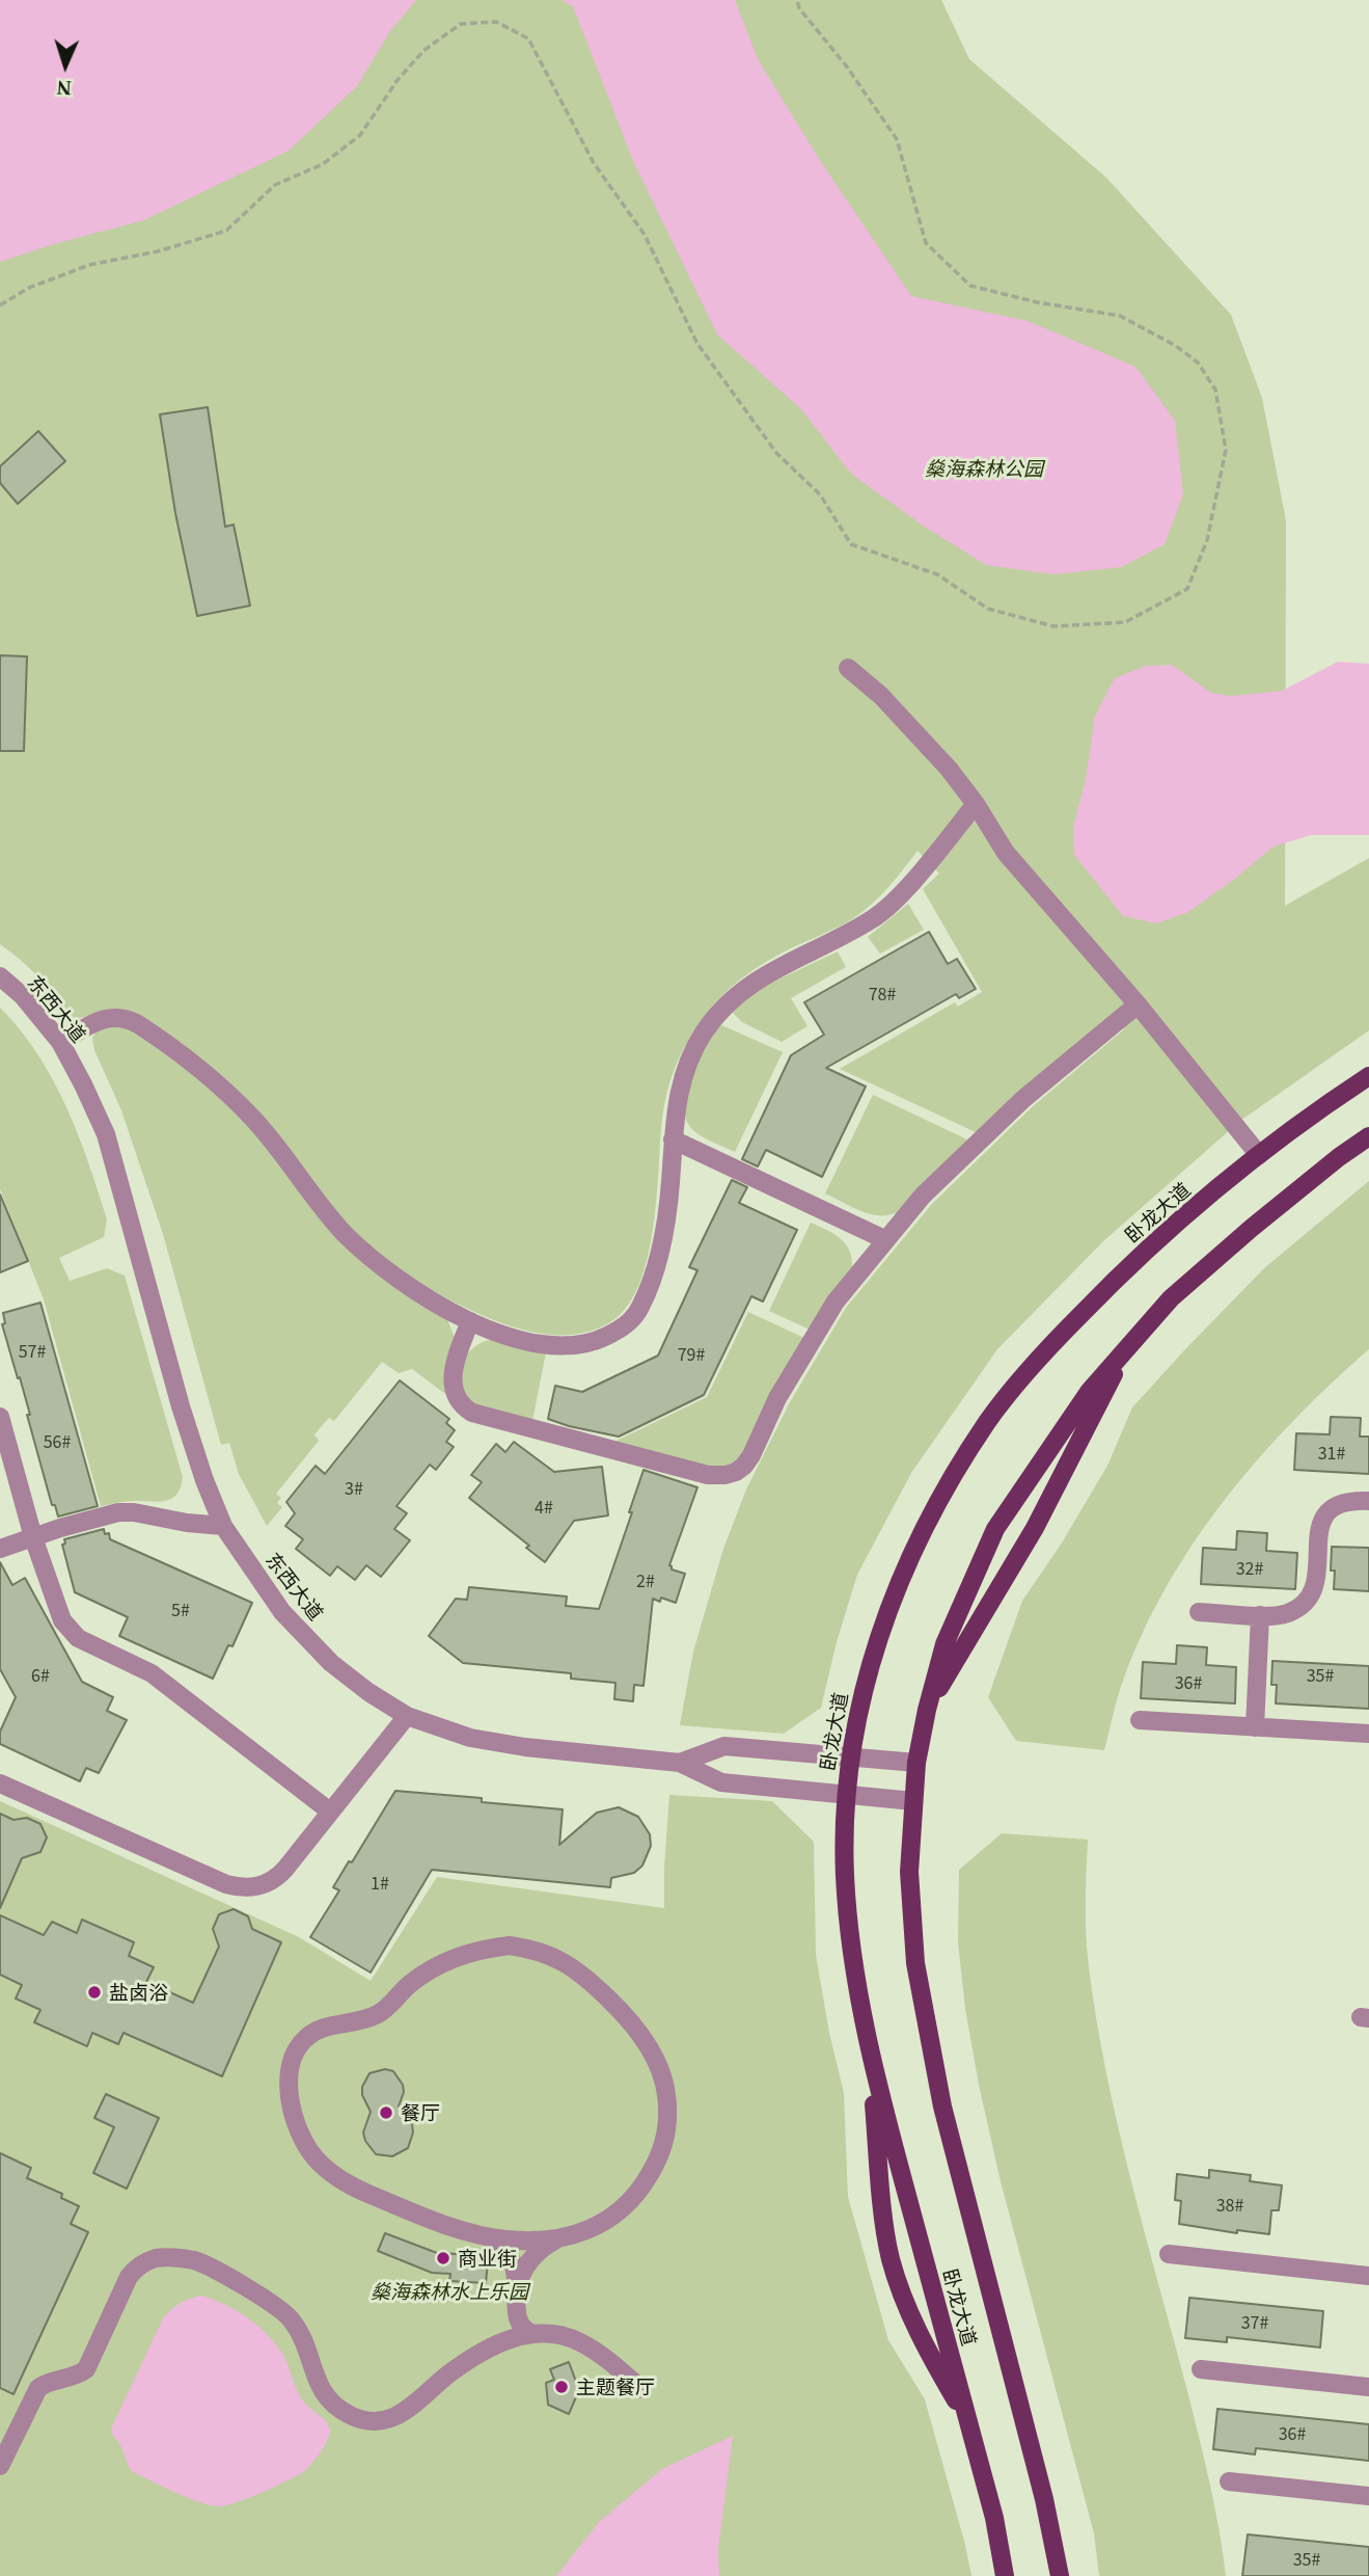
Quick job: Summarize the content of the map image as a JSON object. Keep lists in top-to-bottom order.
{
  "streets": {
    "main road": ["卧龙大道"],
    "street": ["东西大道"]
  },
  "crossings": [
    ["东西大道", "卧龙大道"]
  ],
  "parks": ["燊海森林公园", "燊海森林水上乐园"],
  "places": [
    "盐卤浴",
    "餐厅",
    "商业街",
    "主题餐厅"
  ],
  "house_numbers": [
    "78#",
    "57#",
    "79#",
    "56#",
    "31#",
    "3#",
    "4#",
    "32#",
    "2#",
    "5#",
    "6#",
    "35#",
    "36#",
    "1#",
    "38#",
    "37#",
    "36#",
    "35#"
  ],
  "north": "bottom"
}
